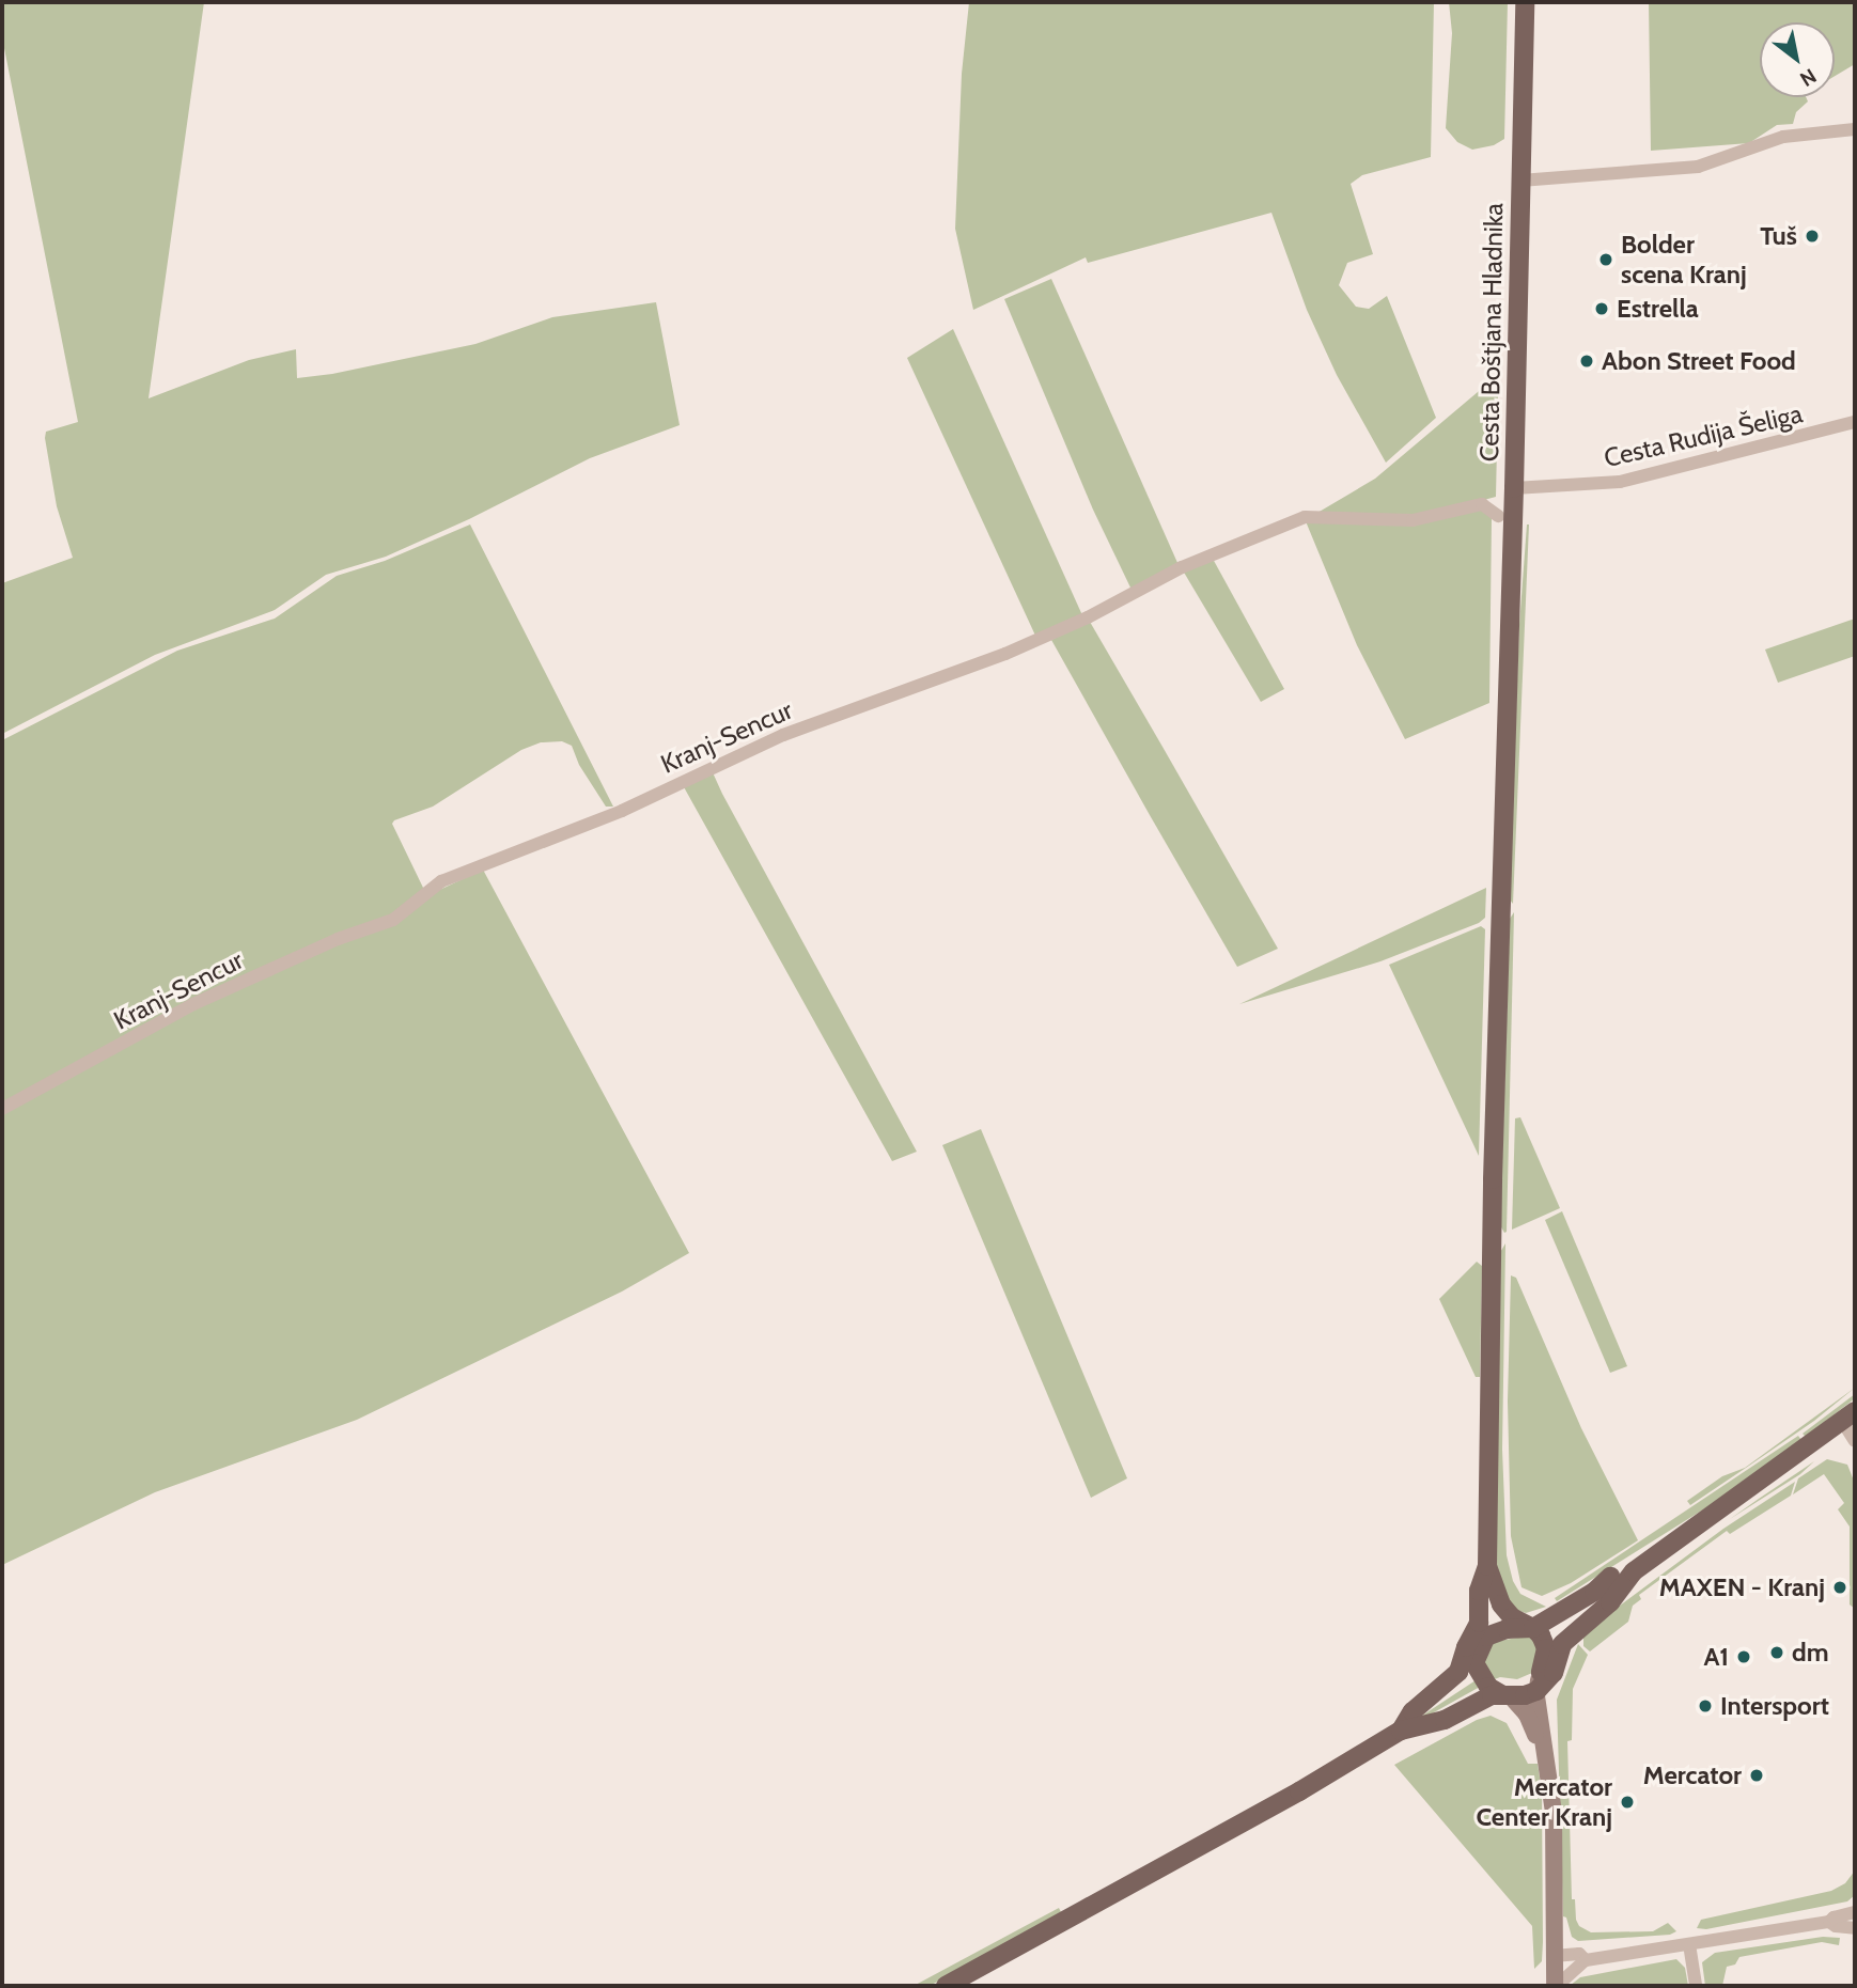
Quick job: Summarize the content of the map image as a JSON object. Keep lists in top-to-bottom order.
{
  "streets": {
    "main road": ["Cesta Boštjana Hladnika"],
    "street": ["Cesta Rudija Šeliga", "Kranj-Sencur"]
  },
  "crossings": [
    ["Cesta Boštjana Hladnika", "Cesta Rudija Šeliga"]
  ],
  "places": [
    "Tuš",
    "Bolder scena Kranj",
    "Estrella",
    "Abon Street Food",
    "MAXEN - Kranj",
    "dm",
    "A1",
    "Intersport",
    "Mercator",
    "Mercator Center Kranj"
  ],
  "north": "bottom right"
}
